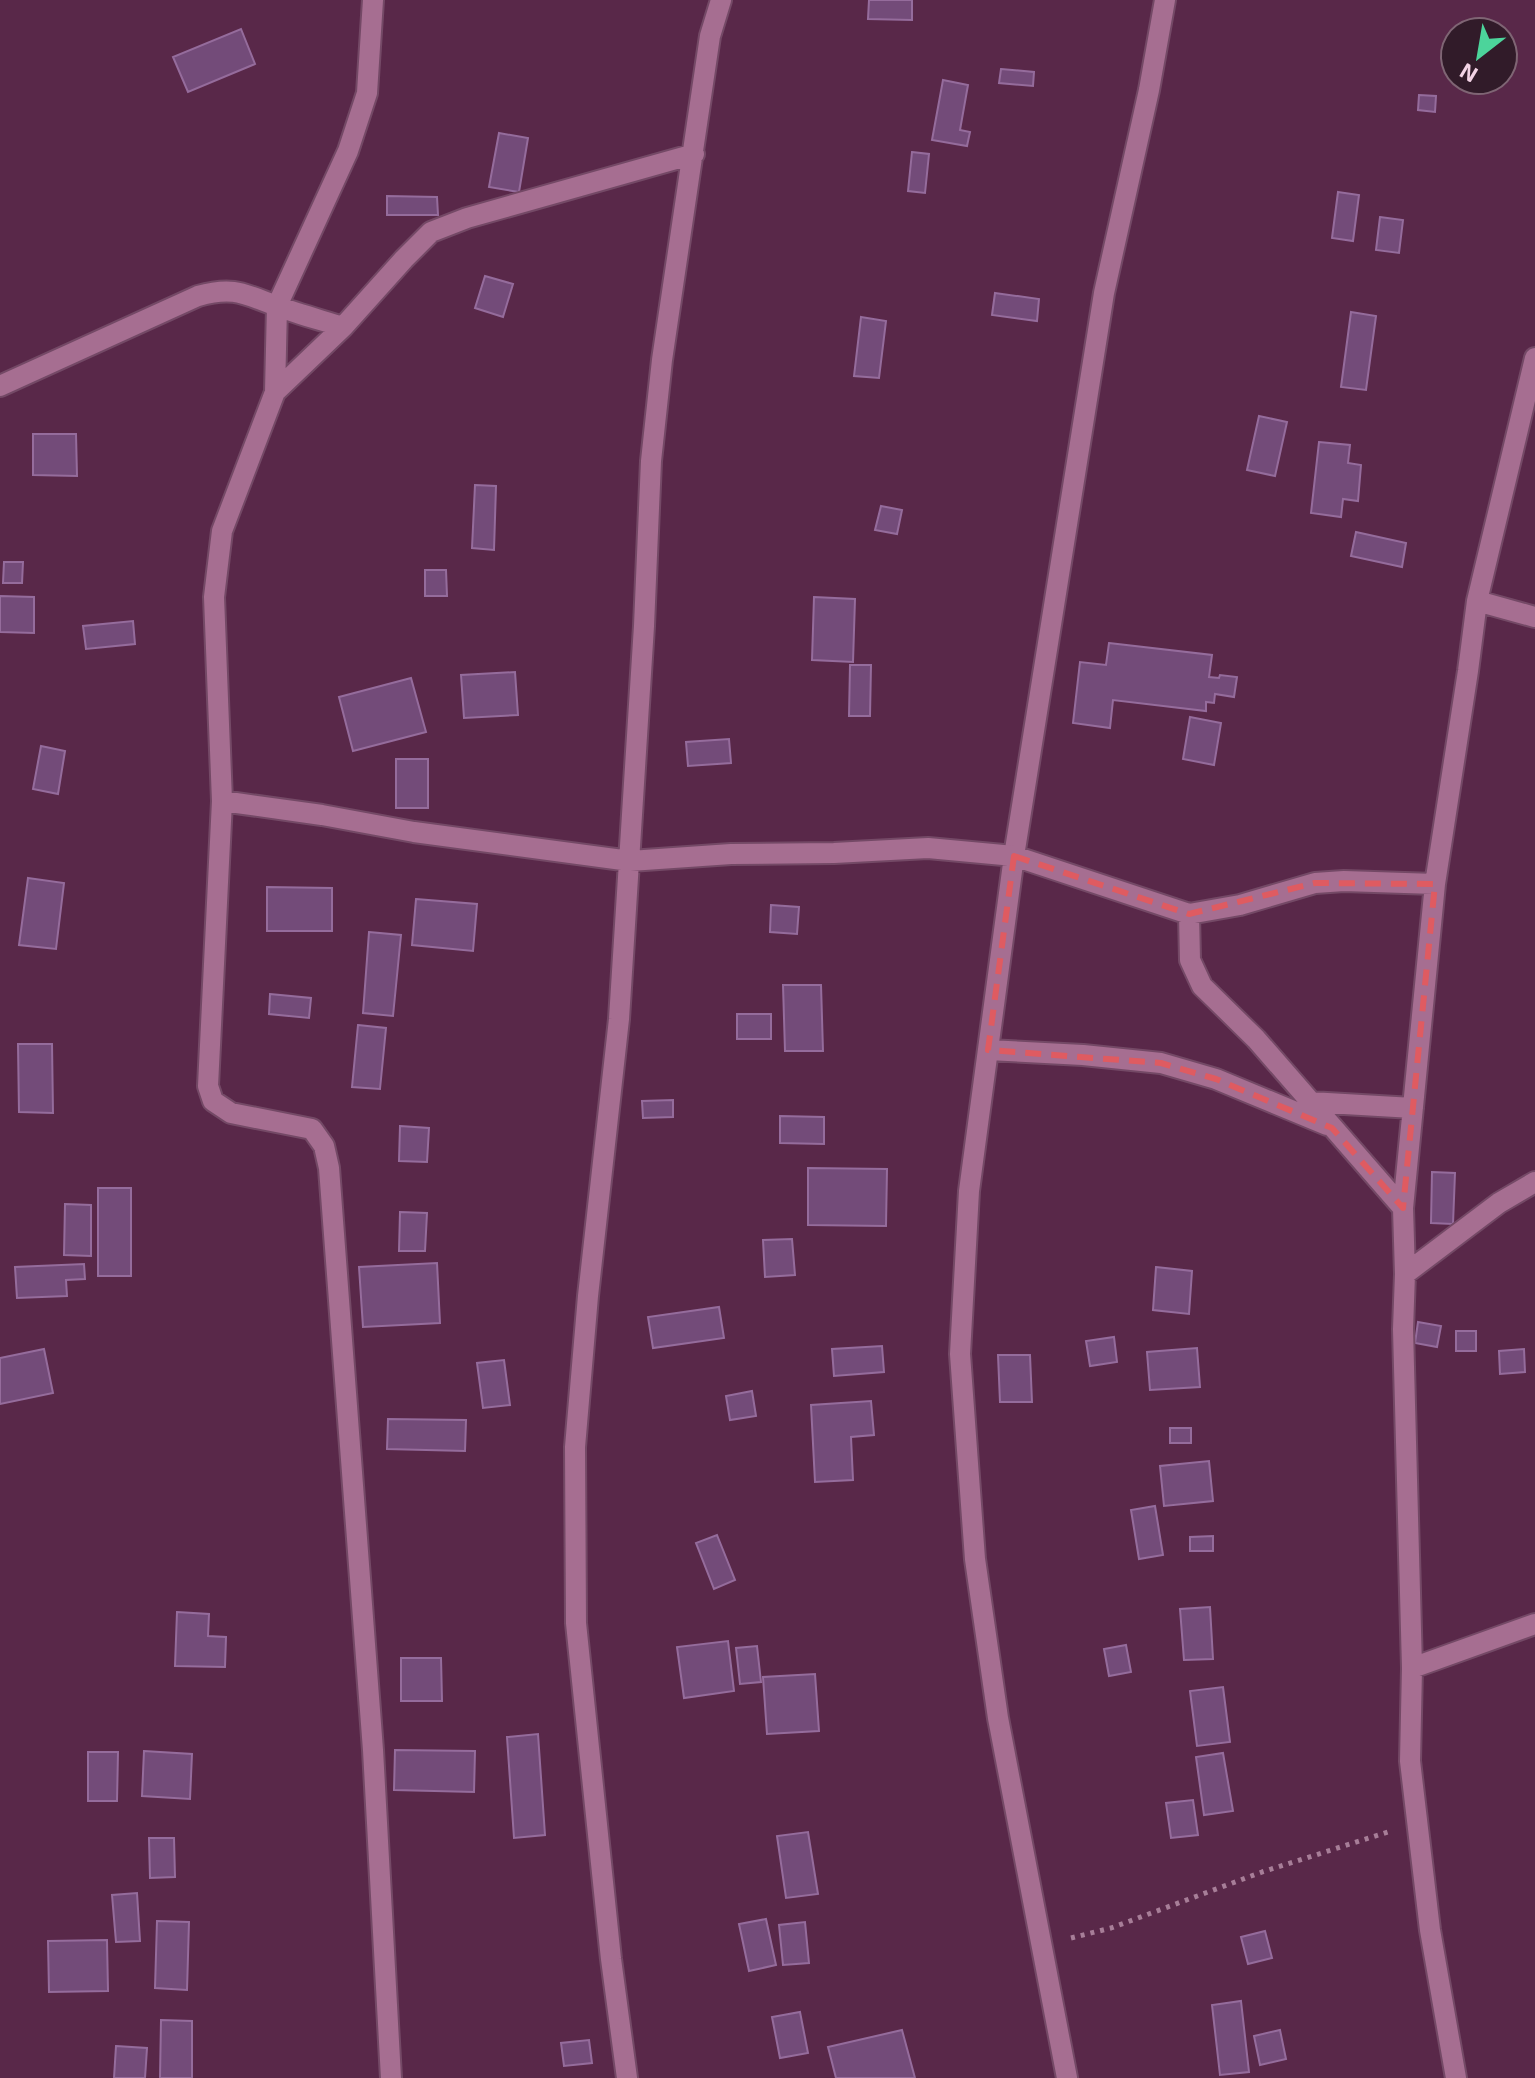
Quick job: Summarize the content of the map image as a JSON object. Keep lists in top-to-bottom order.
{
  "north": "bottom left"
}
